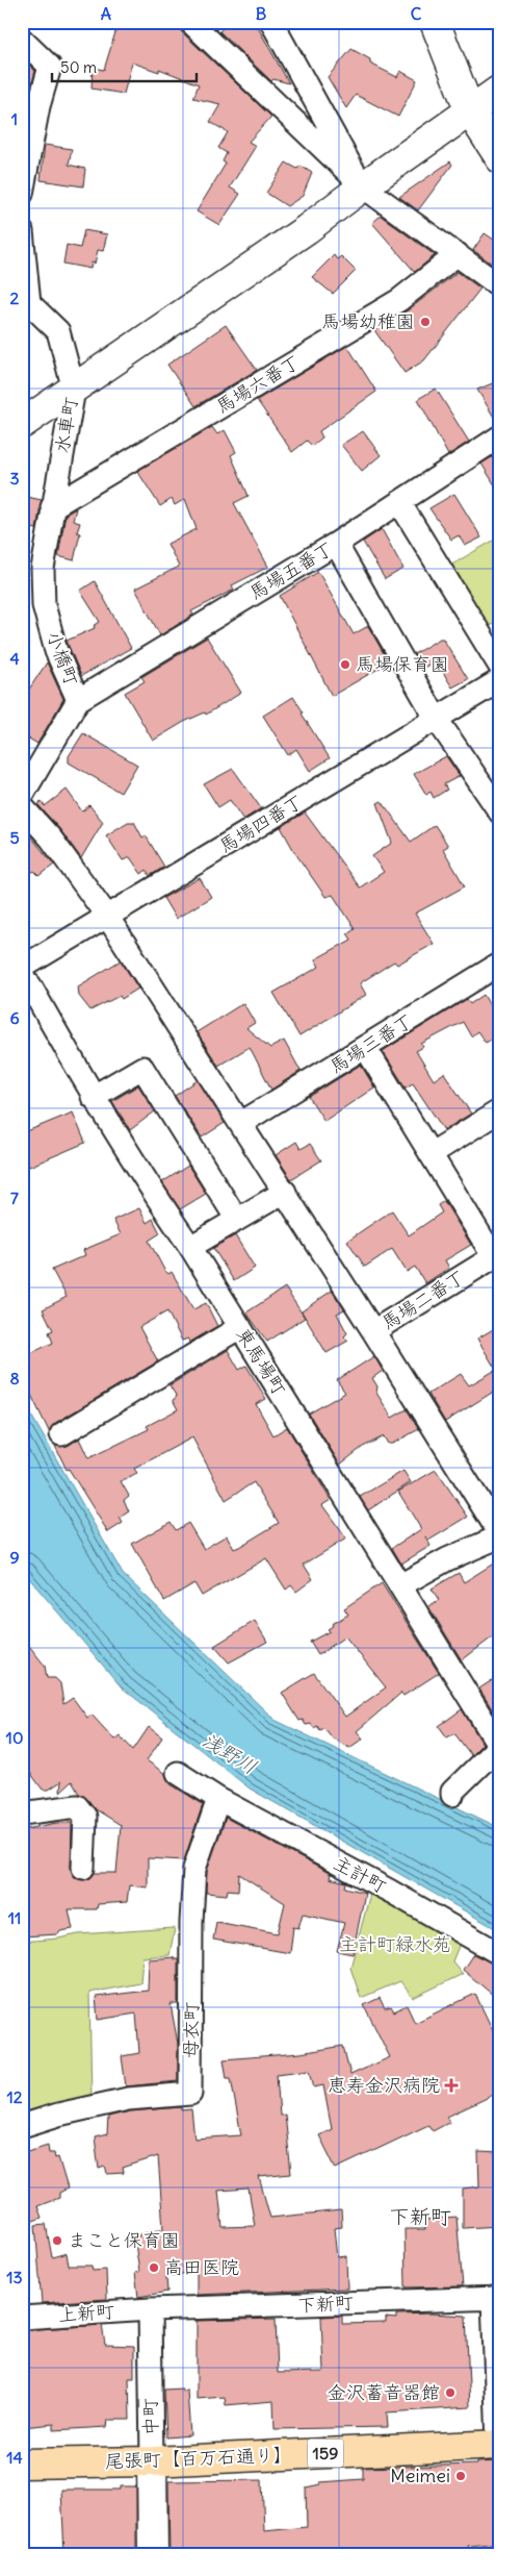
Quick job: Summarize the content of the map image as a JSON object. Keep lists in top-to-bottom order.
{
  "streets": {
    "highway": ["159", "尾張町【百万石通り】"],
    "street": [
      "馬場六番丁",
      "水車町",
      "馬場五番丁",
      "小橋町",
      "馬場四番丁",
      "馬場三番丁",
      "馬場二番丁",
      "東馬場町",
      "主計町",
      "母衣町",
      "下新町",
      "上新町",
      "中町"
    ]
  },
  "crossings": [
    ["馬場六番丁", "水車町"],
    ["馬場六番丁", "小橋町"],
    ["水車町", "小橋町"],
    ["馬場五番丁", "小橋町"],
    ["主計町", "母衣町"],
    ["下新町", "上新町"],
    ["下新町", "中町"],
    ["上新町", "中町"],
    ["中町", "尾張町【百万石通り】"]
  ],
  "districts": ["下新町"],
  "water": ["浅野川"],
  "parks": ["主計町緑水苑"],
  "places": {
    "other": [
      "馬場幼稚園",
      "馬場保育園",
      "まこと保育園",
      "高田医院",
      "金沢蓄音器館",
      "Meimei"
    ],
    "health": ["恵寿金沢病院"]
  },
  "scale_bar": "50 m",
  "grid": {
    "columns": ["A", "B", "C"],
    "rows": [
      "1",
      "2",
      "3",
      "4",
      "5",
      "6",
      "7",
      "8",
      "9",
      "10",
      "11",
      "12",
      "13",
      "14"
    ]
  }
}
